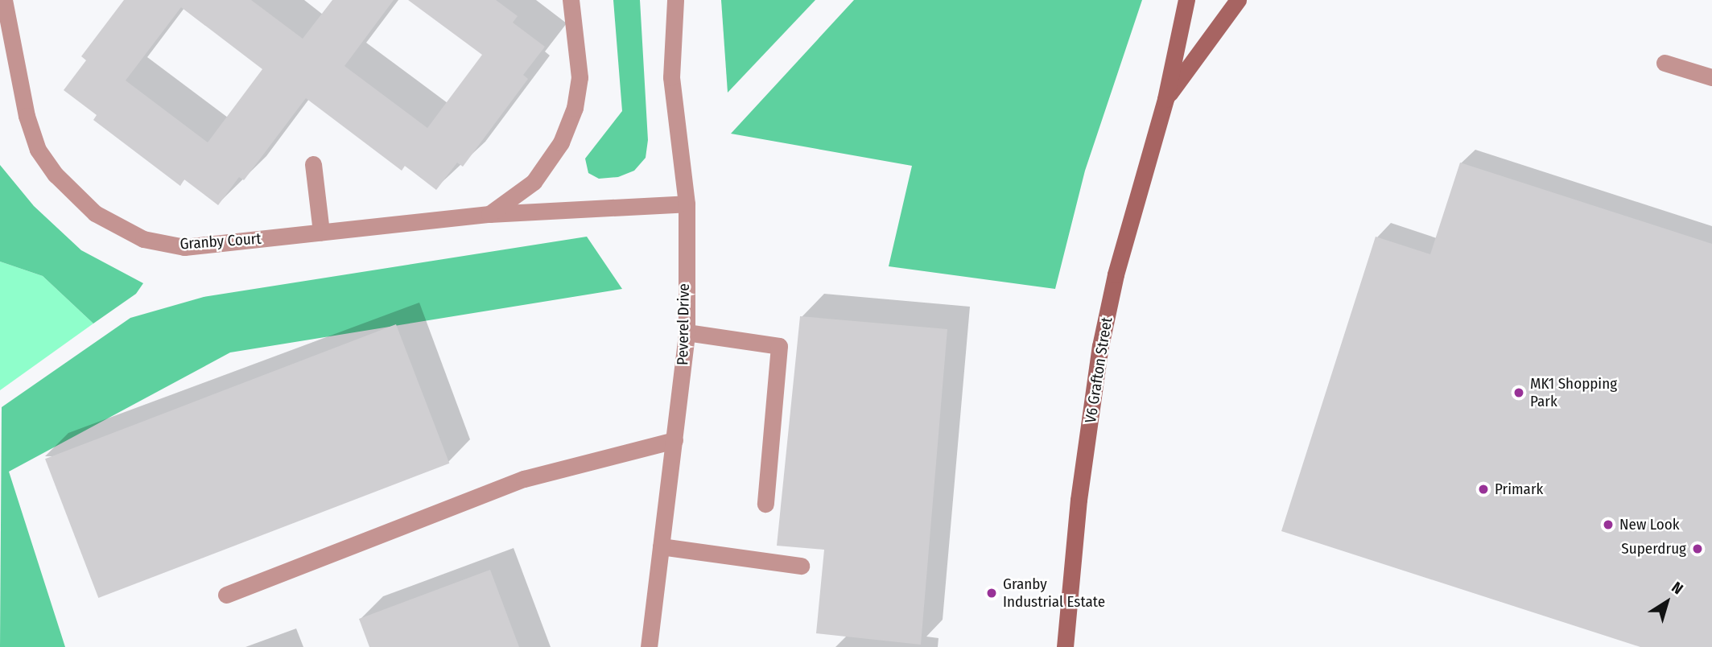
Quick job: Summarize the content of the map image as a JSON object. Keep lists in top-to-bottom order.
{
  "streets": {
    "street": ["Granby Court", "Peverel Drive", "V6 Grafton Street"]
  },
  "crossings": [
    ["Granby Court", "Peverel Drive"]
  ],
  "places": [
    "MK1 Shopping Park",
    "Primark",
    "New Look",
    "Superdrug",
    "Granby Industrial Estate"
  ],
  "north": "top right"
}
